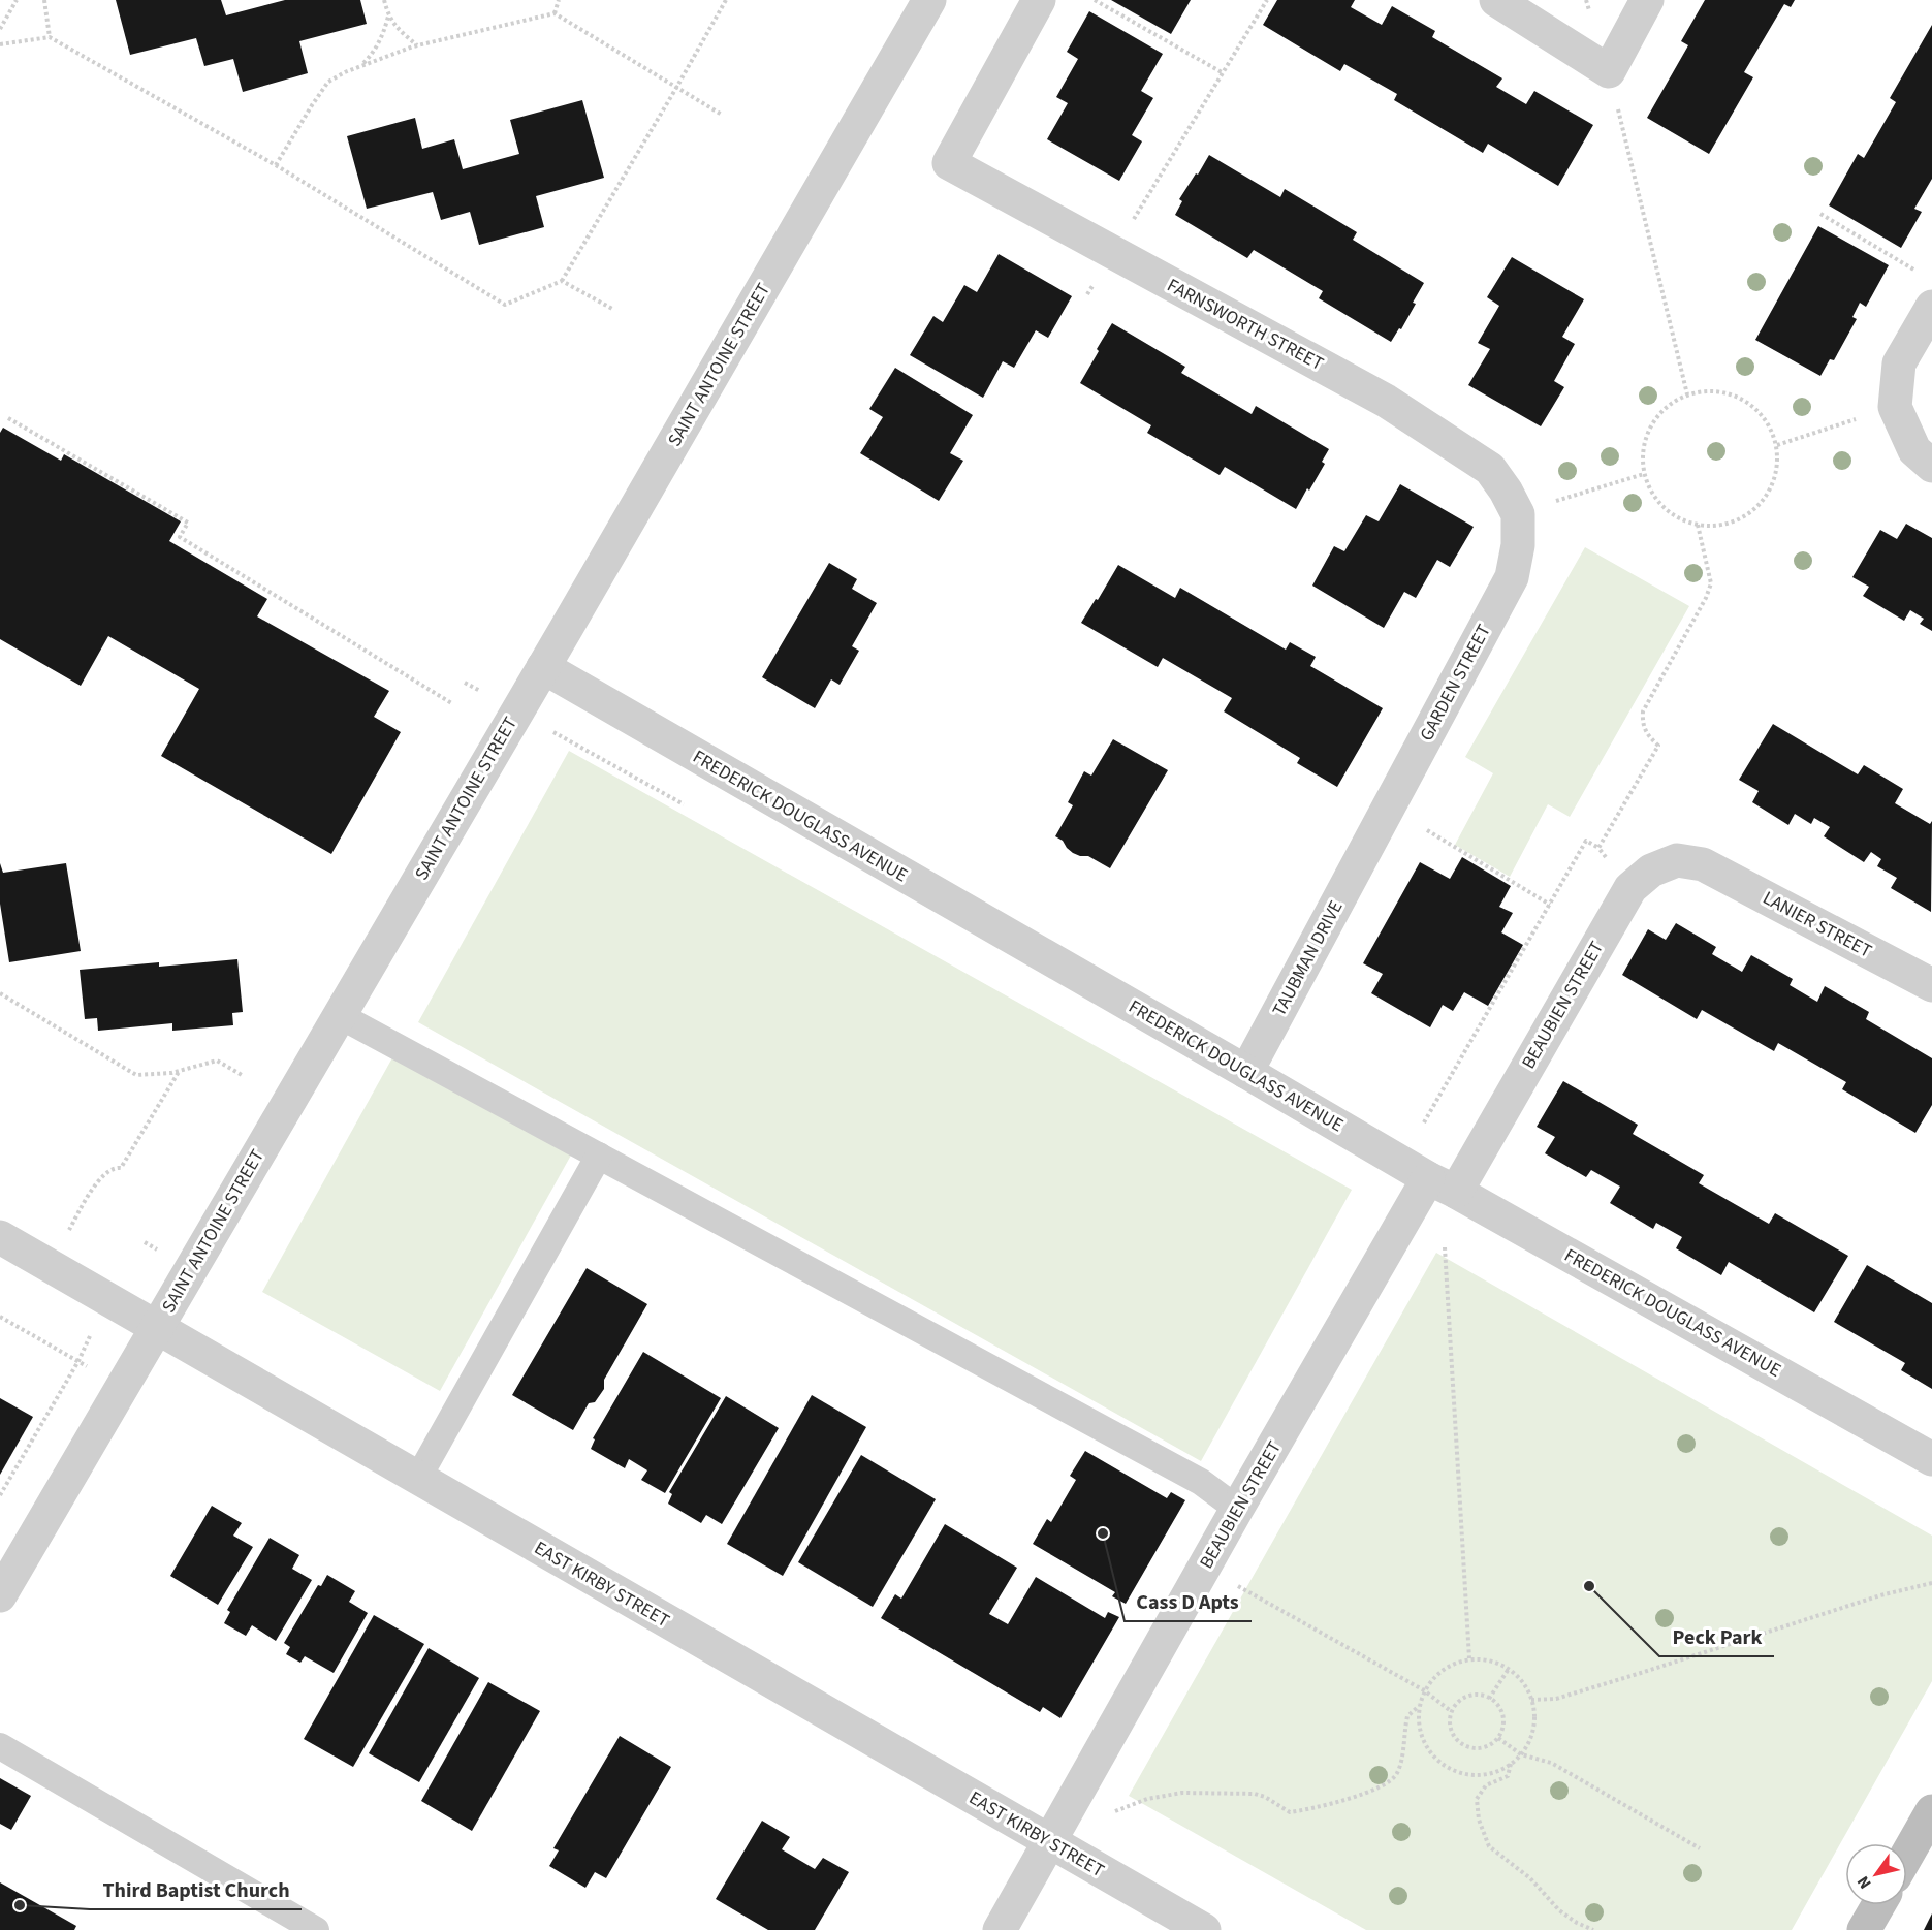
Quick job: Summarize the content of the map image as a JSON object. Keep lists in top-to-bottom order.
{
  "streets": {
    "street": [
      "FARNSWORTH STREET",
      "SAINT ANTOINE STREET",
      "GARDEN STREET",
      "FREDERICK DOUGLASS AVENUE",
      "LANIER STREET",
      "TAUBMAN DRIVE",
      "BEAUBIEN STREET",
      "EAST KIRBY STREET"
    ]
  },
  "crossings": [
    ["FARNSWORTH STREET", "GARDEN STREET"],
    ["SAINT ANTOINE STREET", "FREDERICK DOUGLASS AVENUE"],
    ["SAINT ANTOINE STREET", "EAST KIRBY STREET"],
    ["GARDEN STREET", "TAUBMAN DRIVE"],
    ["FREDERICK DOUGLASS AVENUE", "TAUBMAN DRIVE"],
    ["FREDERICK DOUGLASS AVENUE", "BEAUBIEN STREET"],
    ["LANIER STREET", "BEAUBIEN STREET"],
    ["BEAUBIEN STREET", "EAST KIRBY STREET"]
  ],
  "places": ["Cass D Apts", "Peck Park", "Third Baptist Church"],
  "north": "bottom left"
}
